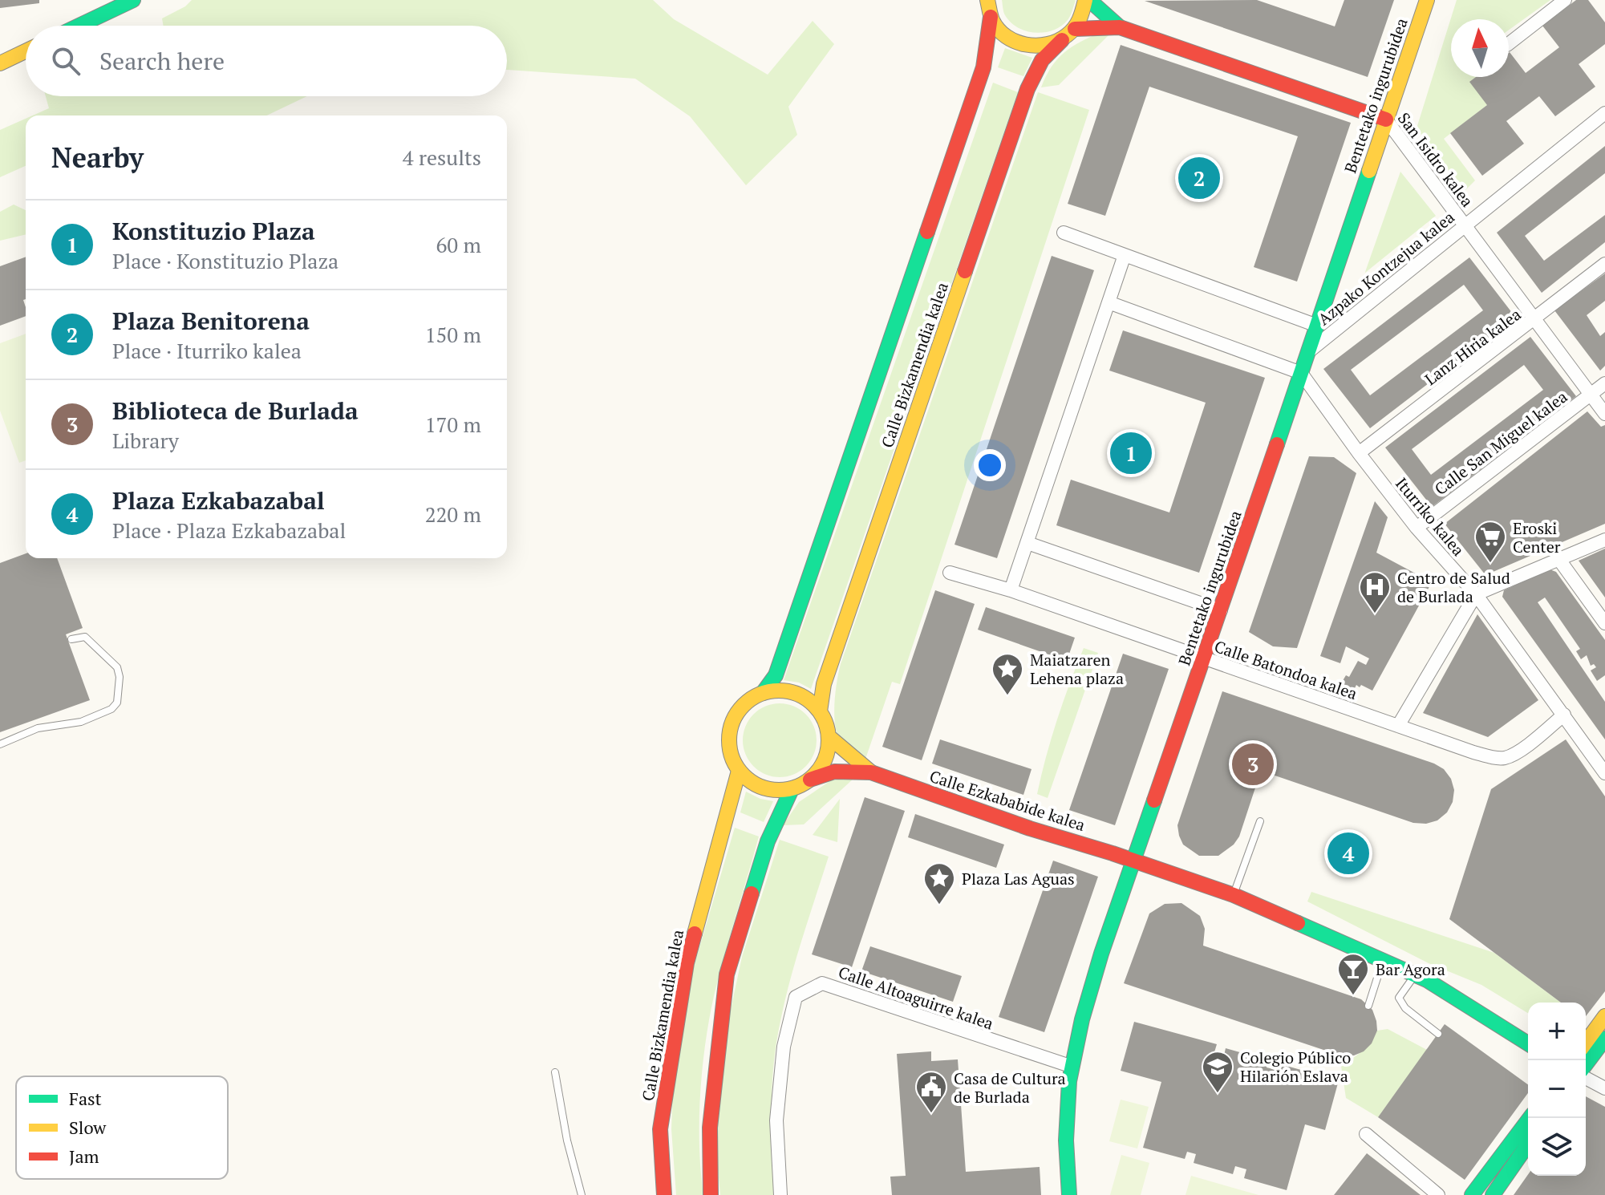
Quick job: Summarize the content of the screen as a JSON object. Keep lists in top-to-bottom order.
{
  "streets": {
    "main road": [
      "Bentetako ingurubidea",
      "San Isidro kalea",
      "Calle Bizkamendia kalea",
      "Calle Ezkababide kalea"
    ],
    "street": [
      "Azpako Kontzejua kalea",
      "Lanz Hiria kalea",
      "Calle San Miguel kalea",
      "Iturriko kalea",
      "Calle Batondoa kalea",
      "Calle Altoaguirre kalea"
    ]
  },
  "crossings": [
    ["Bentetako ingurubidea", "San Isidro kalea"],
    ["Bentetako ingurubidea", "Azpako Kontzejua kalea"],
    ["Bentetako ingurubidea", "Iturriko kalea"],
    ["Bentetako ingurubidea", "Calle Batondoa kalea"],
    ["Bentetako ingurubidea", "Calle Ezkababide kalea"],
    ["Bentetako ingurubidea", "Calle Altoaguirre kalea"],
    ["San Isidro kalea", "Azpako Kontzejua kalea"],
    ["San Isidro kalea", "Lanz Hiria kalea"],
    ["San Isidro kalea", "Calle Bizkamendia kalea"],
    ["San Isidro kalea", "Calle San Miguel kalea"],
    ["Lanz Hiria kalea", "Iturriko kalea"],
    ["Calle Bizkamendia kalea", "Calle Ezkababide kalea"],
    ["Calle San Miguel kalea", "Iturriko kalea"],
    ["Iturriko kalea", "Calle Batondoa kalea"]
  ],
  "places": {
    "supermarket": ["Eroski Center"],
    "hospital": ["Centro de Salud de Burlada"],
    "place": ["Maiatzaren Lehena plaza", "Plaza Las Aguas"],
    "bar": ["Bar Agora"],
    "school or university": ["Colegio Público Hilarión Eslava"],
    "public building": ["Casa de Cultura de Burlada"]
  },
  "legend": ["Fast", "Slow", "Jam"],
  "north": "top",
  "page": {
    "search": "Search here",
    "heading": ["Nearby", "4 results"],
    "pins": [
      "2",
      "1",
      "3",
      "4"
    ],
    "list": [
      {
        "mark": "1",
        "name": "Konstituzio Plaza",
        "note": "Place · Konstituzio Plaza",
        "value": "60 m"
      },
      {
        "mark": "2",
        "name": "Plaza Benitorena",
        "note": "Place · Iturriko kalea",
        "value": "150 m"
      },
      {
        "mark": "3",
        "name": "Biblioteca de Burlada",
        "note": "Library",
        "value": "170 m"
      },
      {
        "mark": "4",
        "name": "Plaza Ezkabazabal",
        "note": "Place · Plaza Ezkabazabal",
        "value": "220 m"
      }
    ],
    "map_buttons": ["+", "−"]
  }
}
